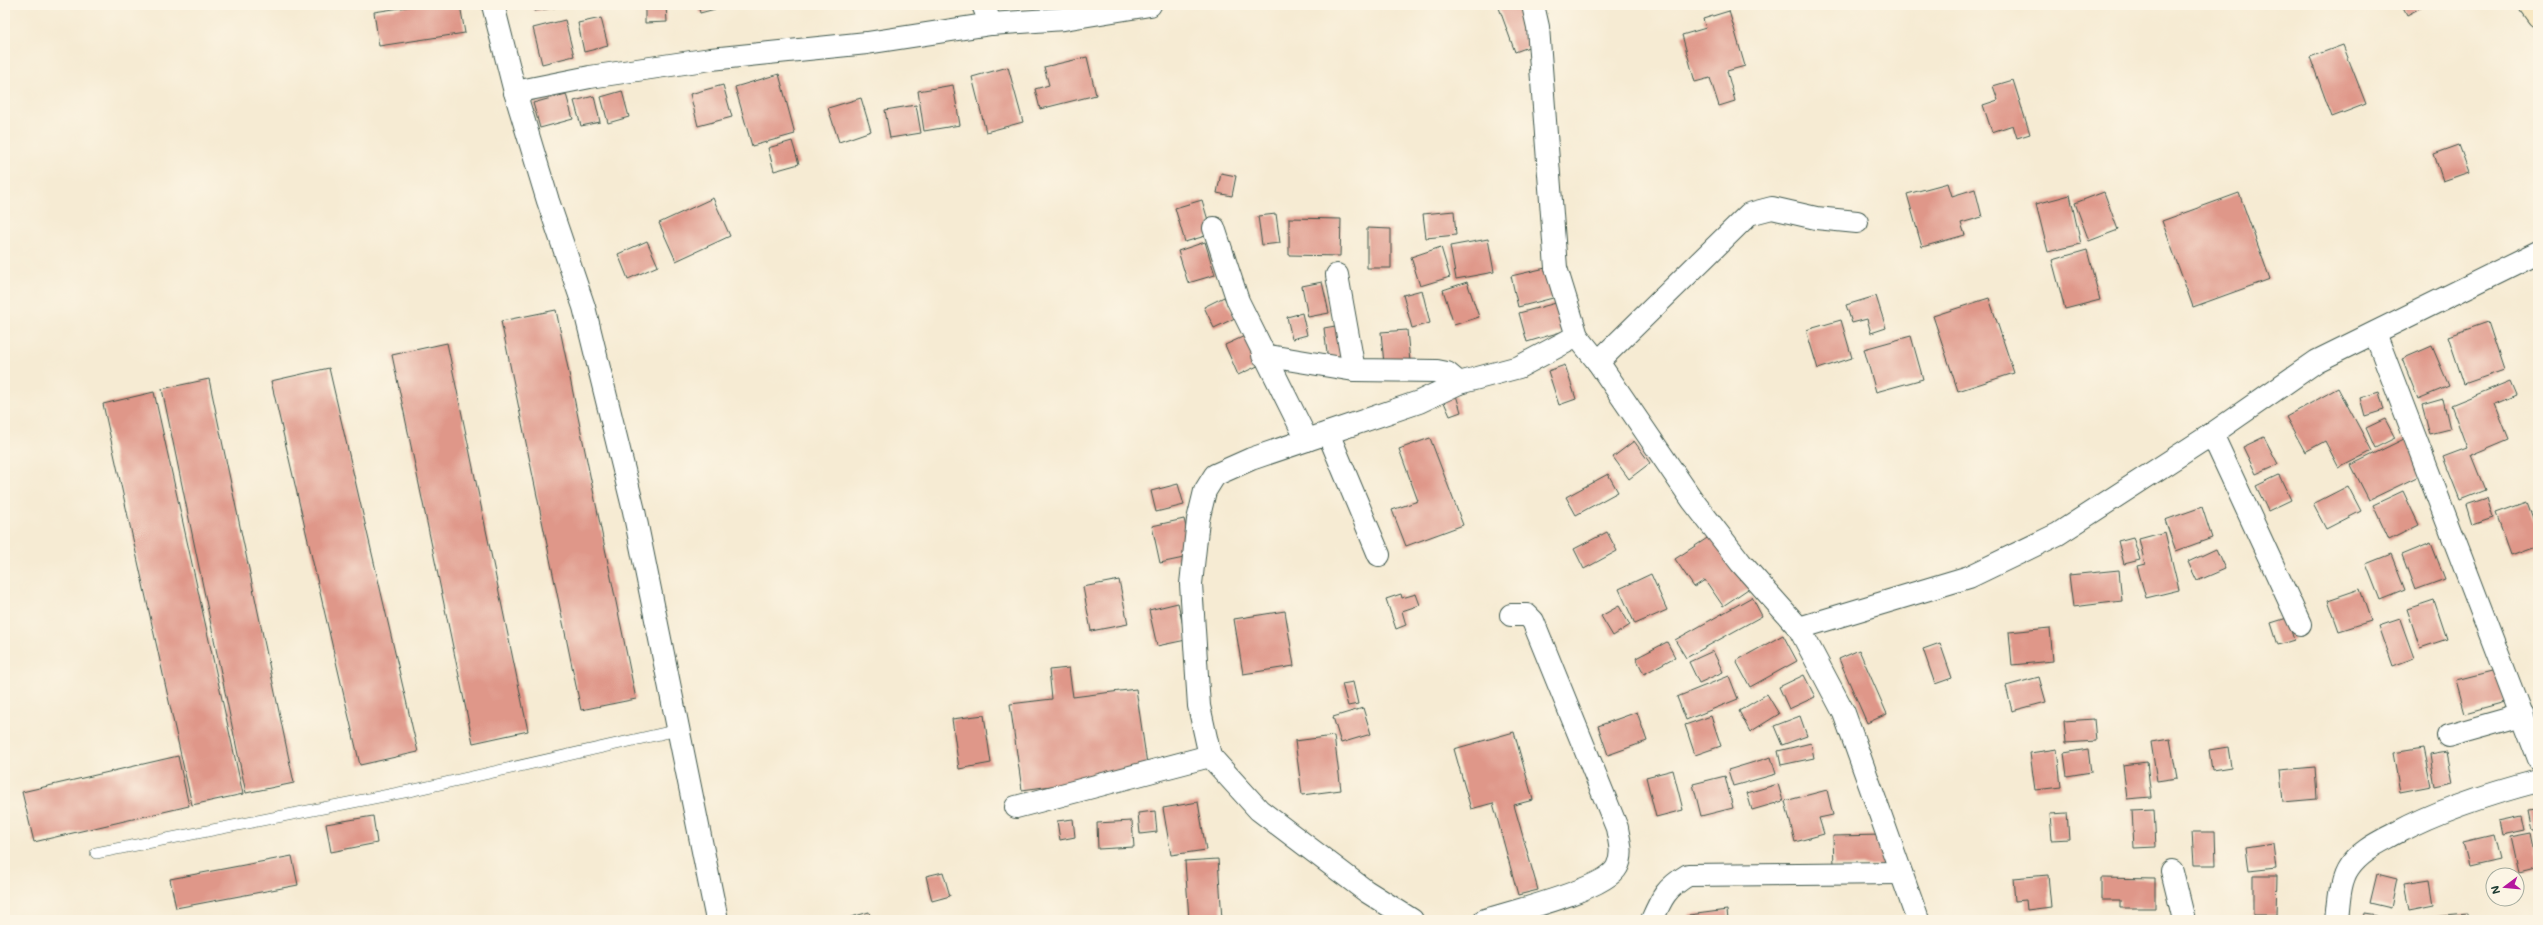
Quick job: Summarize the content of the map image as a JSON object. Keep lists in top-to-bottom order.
{
  "north": "left"
}
